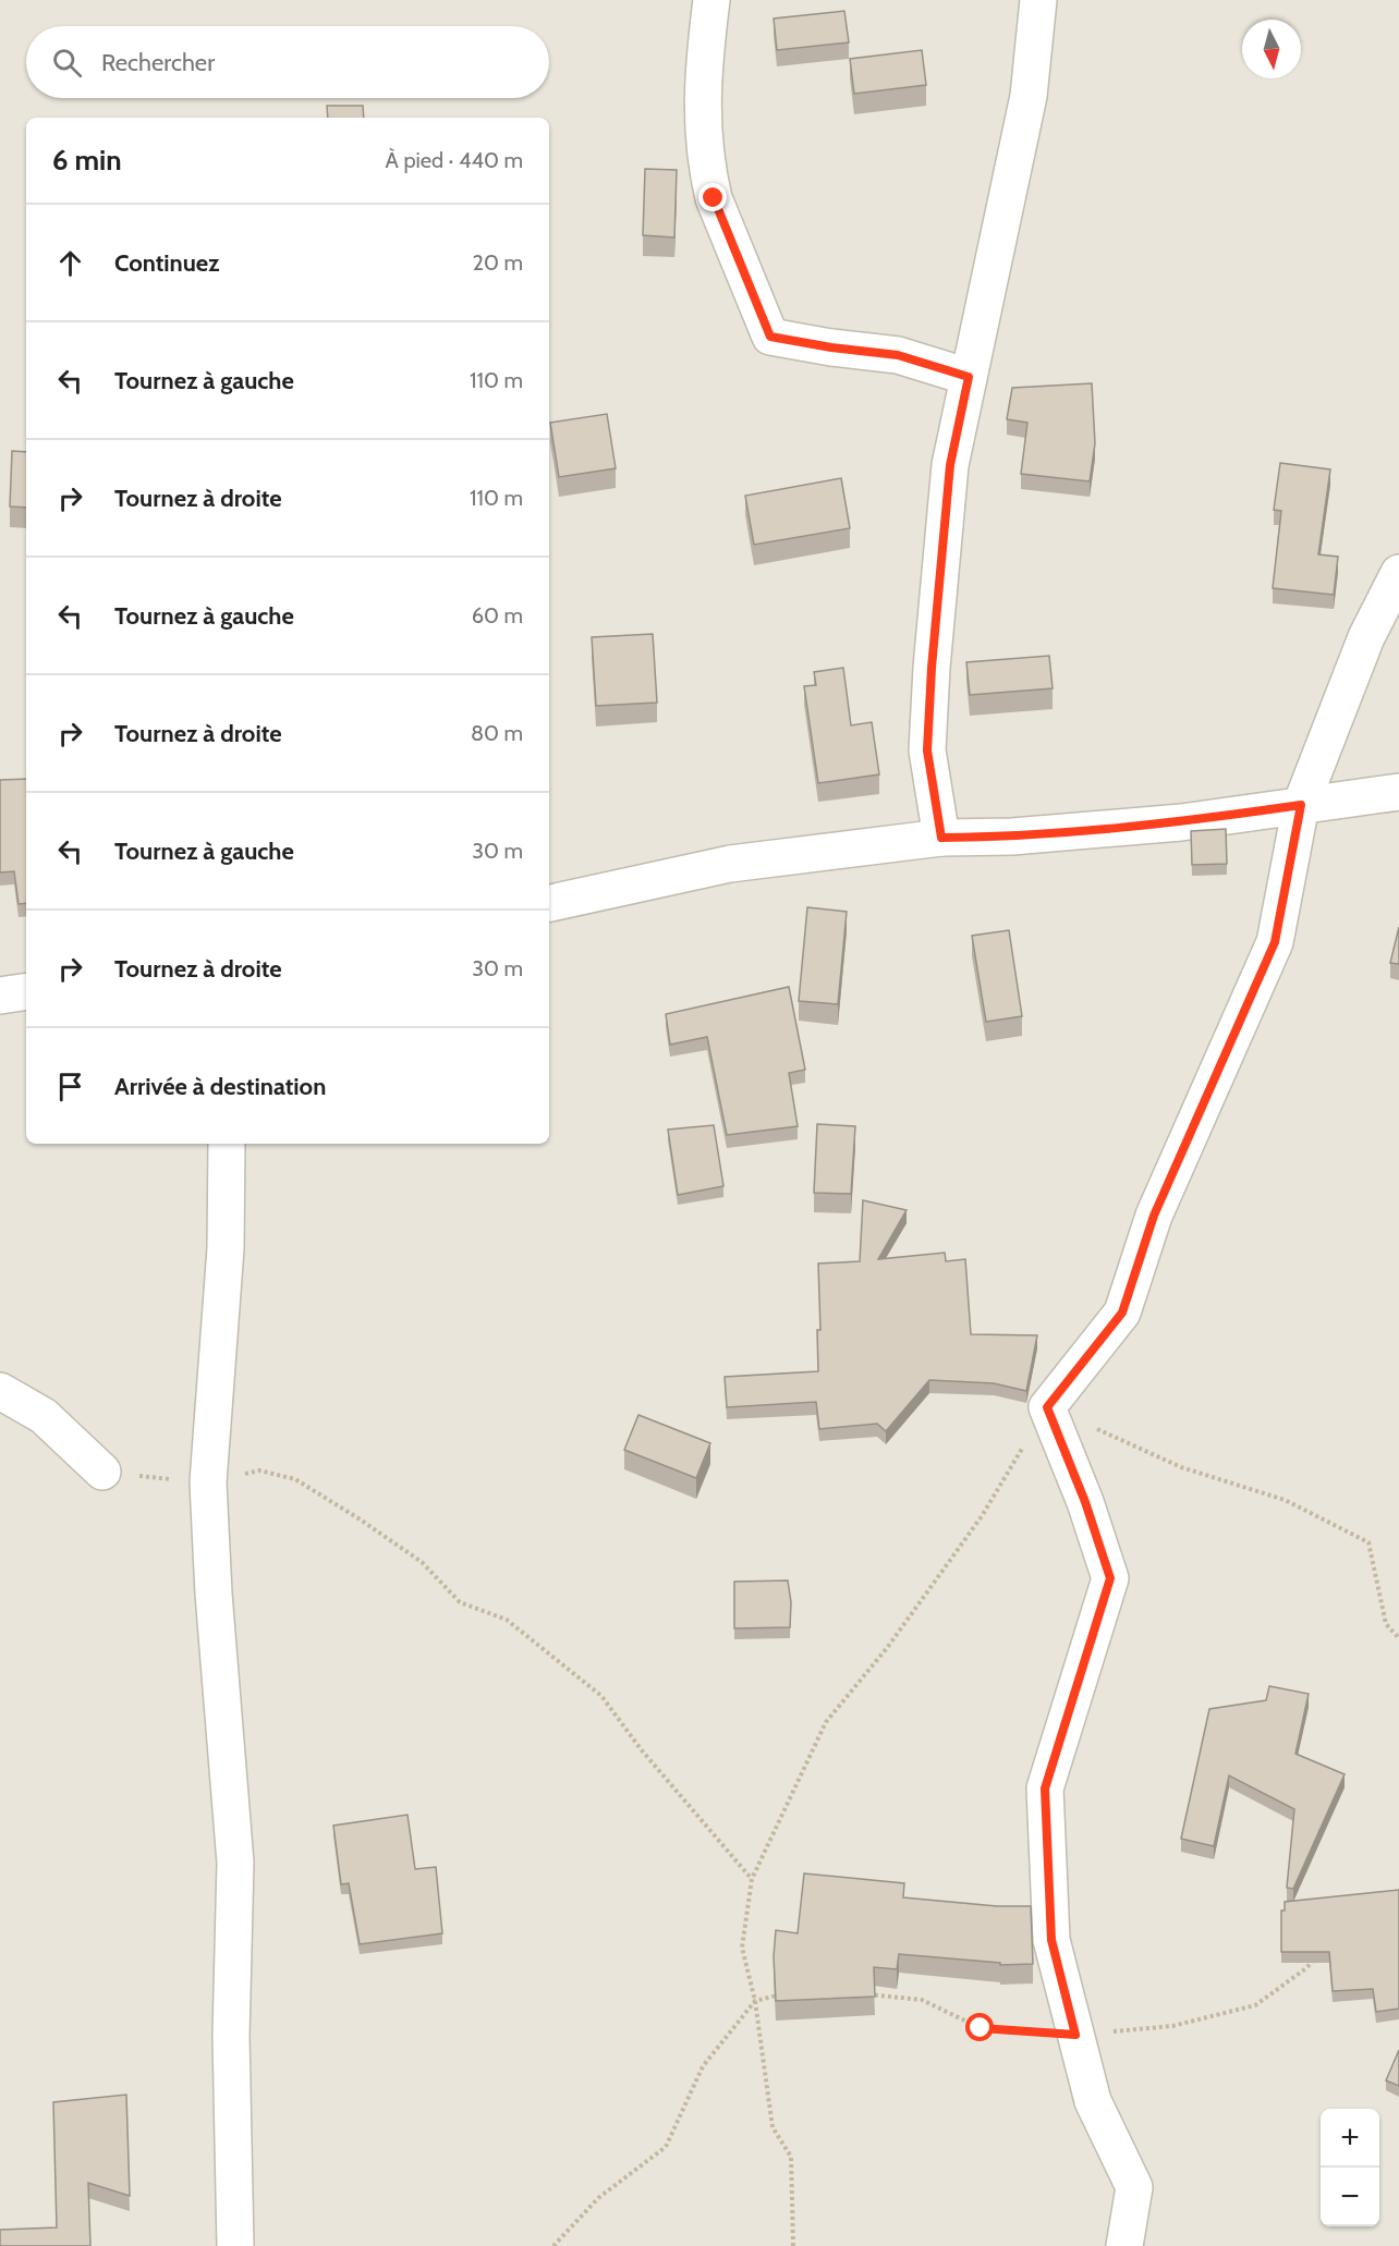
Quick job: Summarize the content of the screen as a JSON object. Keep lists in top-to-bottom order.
{
  "north": "bottom",
  "page": {
    "search": "Rechercher",
    "heading": ["6 min", "À pied · 440 m"],
    "list": [
      ["Continuez", "20 m"],
      ["Tournez à gauche", "110 m"],
      ["Tournez à droite", "110 m"],
      ["Tournez à gauche", "60 m"],
      ["Tournez à droite", "80 m"],
      ["Tournez à gauche", "30 m"],
      ["Tournez à droite", "30 m"],
      "Arrivée à destination"
    ],
    "map_buttons": ["+", "−"]
  }
}
